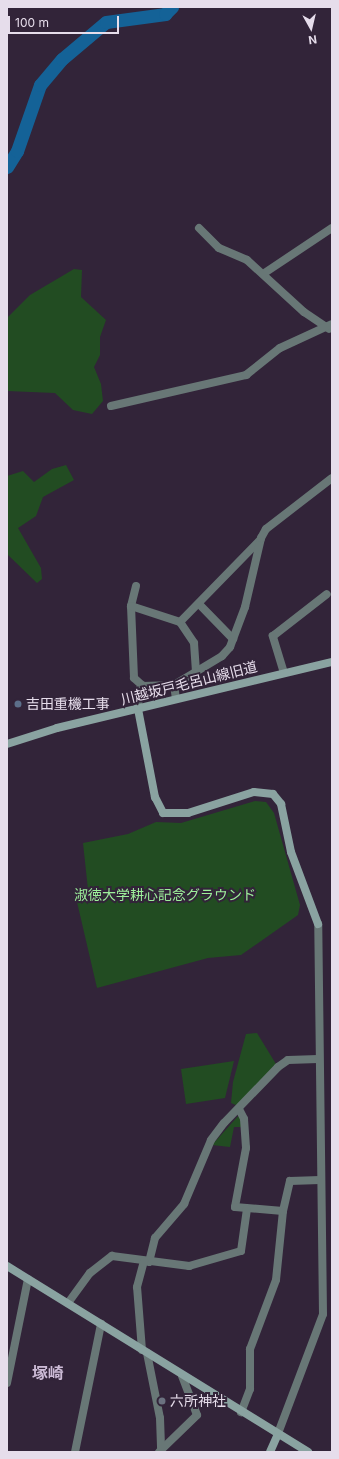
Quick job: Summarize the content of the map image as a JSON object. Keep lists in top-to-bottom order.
{
  "streets": {
    "street": ["川越坂戸毛呂山線旧道"]
  },
  "districts": ["塚崎"],
  "parks": ["淑徳大学耕心記念グラウンド"],
  "places": ["吉田重機工事", "六所神社"],
  "scale_bar": "100 m",
  "north": "bottom"
}
